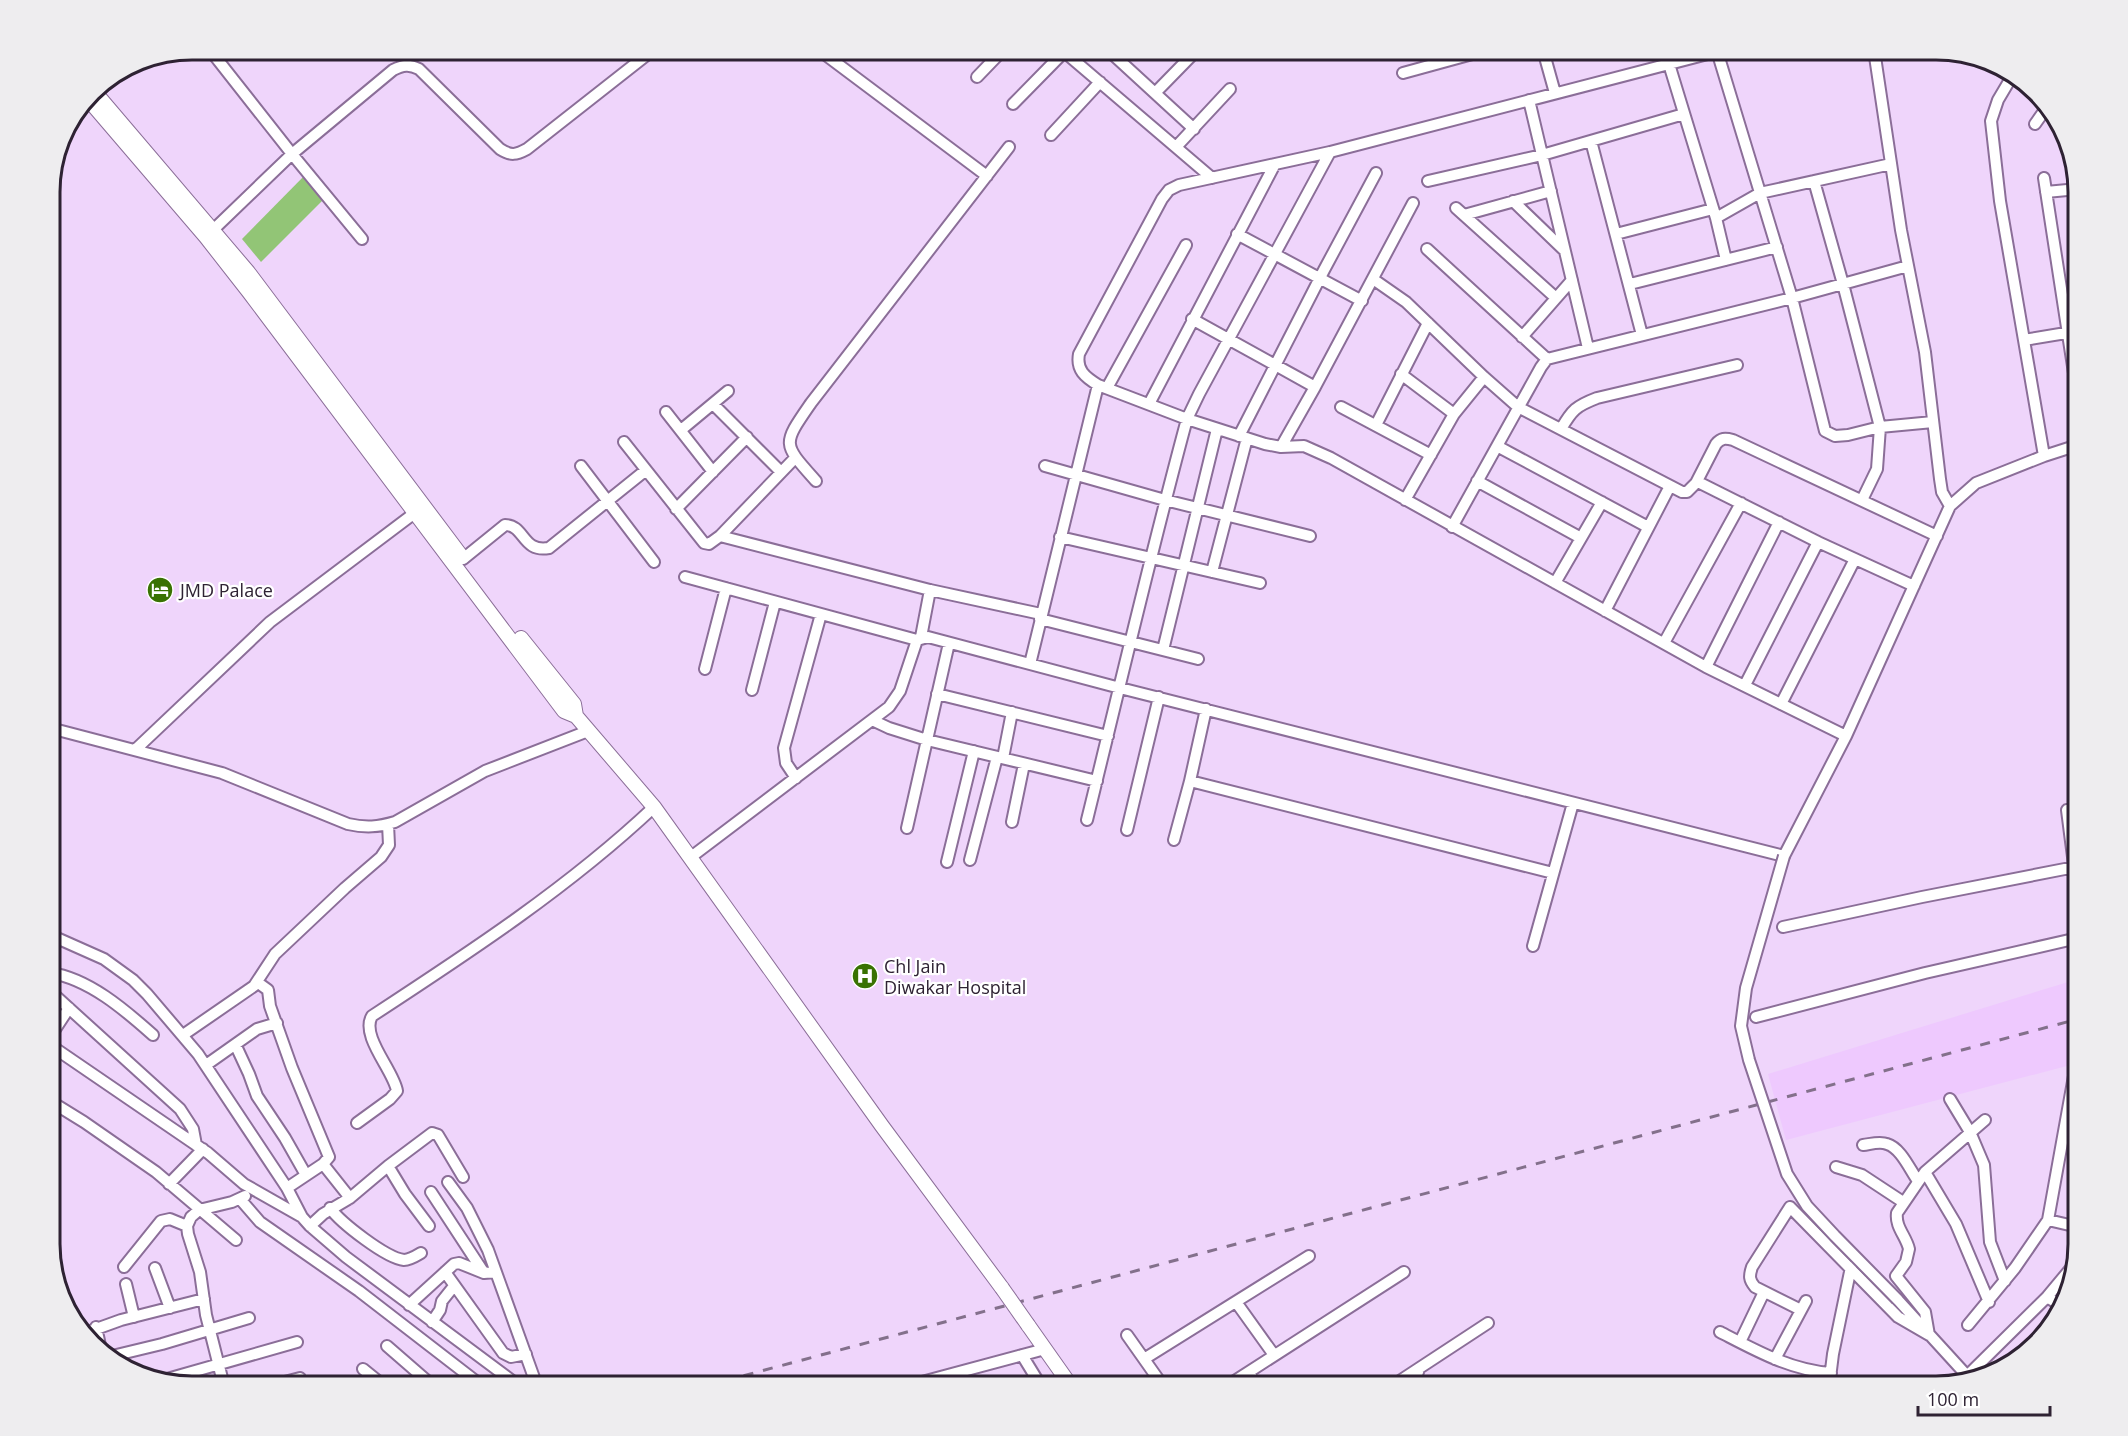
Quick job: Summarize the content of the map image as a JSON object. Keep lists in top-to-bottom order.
{
  "places": {
    "hotel": ["JMD Palace"],
    "hospital": ["Chl Jain Diwakar Hospital"]
  },
  "scale_bar": "100 m"
}
